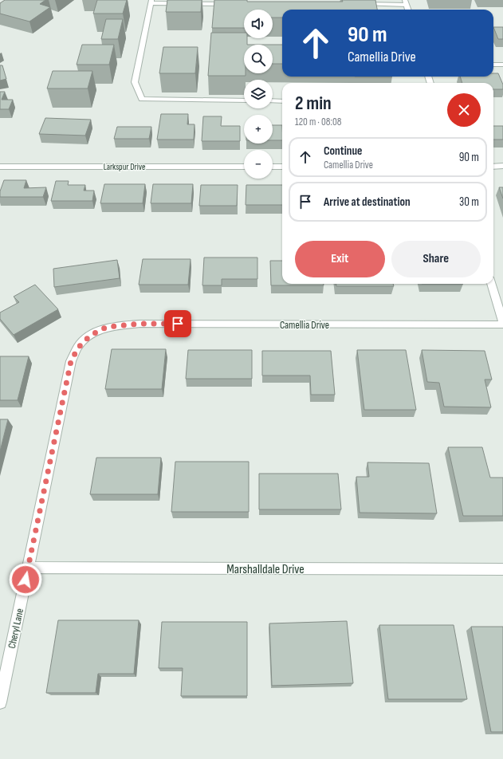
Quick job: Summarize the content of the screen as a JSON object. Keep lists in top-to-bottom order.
{
  "streets": {
    "street": [
      "Larkspur Drive",
      "Camellia Drive",
      "Marshalldale Drive",
      "Cheryl Lane"
    ]
  },
  "crossings": [
    ["Camellia Drive", "Cheryl Lane"],
    ["Marshalldale Drive", "Cheryl Lane"]
  ],
  "page": {
    "map_buttons": ["+", "−"],
    "turn": ["90 m", "Camellia Drive"],
    "heading": ["2 min", "120 m · 08:08"],
    "list": [
      {
        "name": "Continue",
        "note": "Camellia Drive",
        "value": "90 m"
      },
      {
        "name": "Arrive at destination",
        "value": "30 m"
      }
    ],
    "buttons": ["Exit", "Share"]
  }
}
